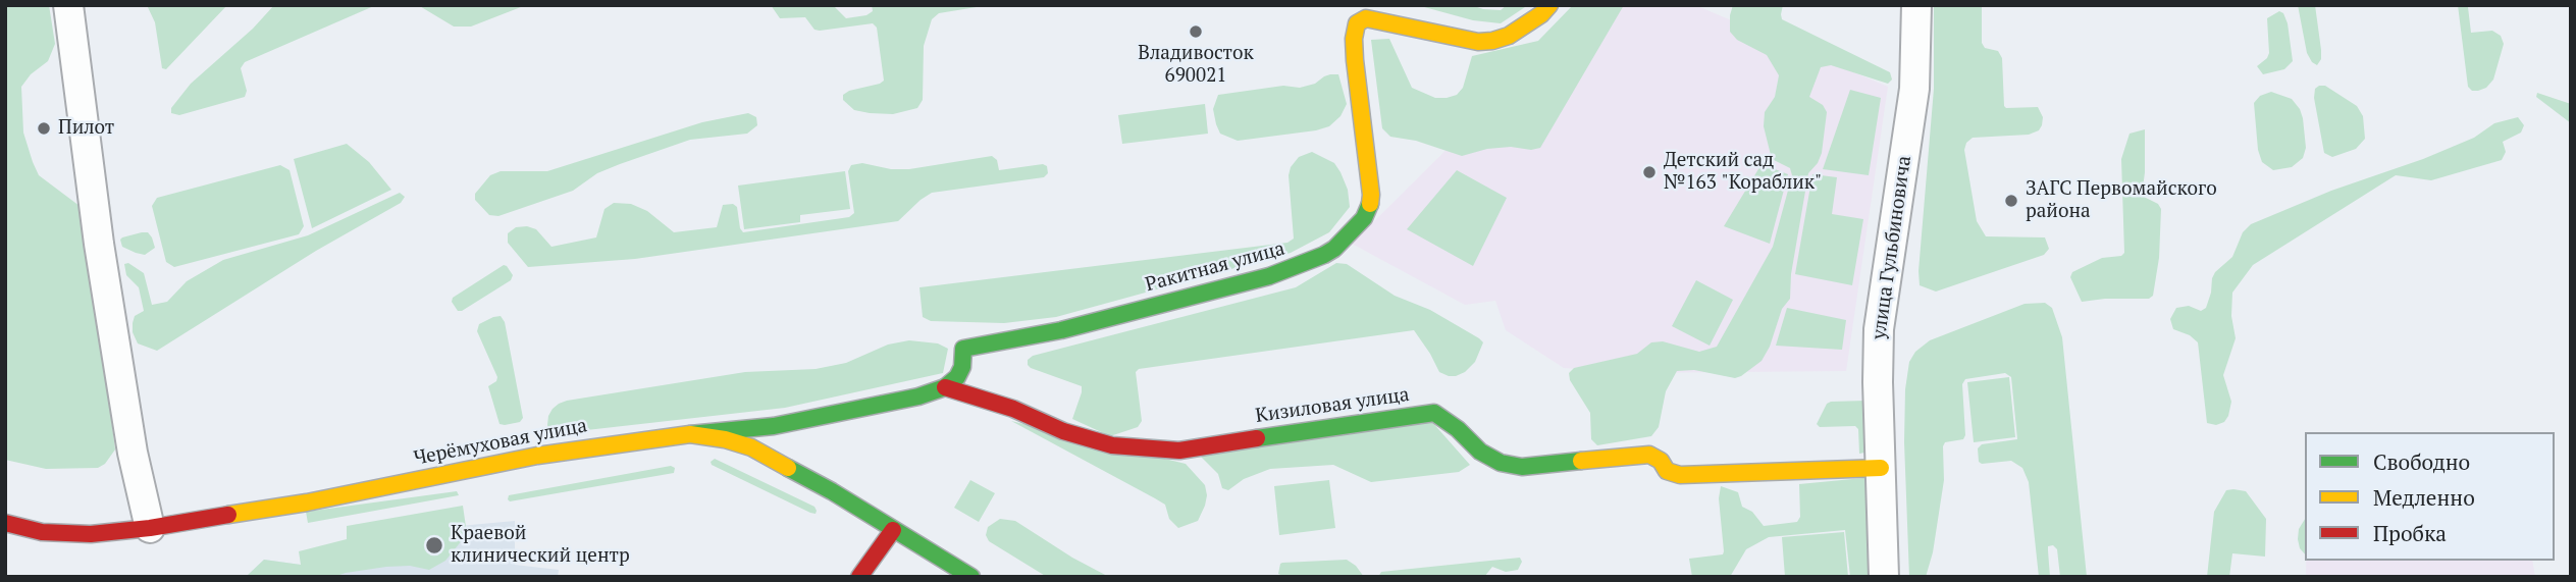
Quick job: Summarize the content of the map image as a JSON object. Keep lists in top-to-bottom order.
{
  "streets": {
    "street": [
      "улица Гульбиновича",
      "Ракитная улица",
      "Кизиловая улица",
      "Черёмуховая улица"
    ]
  },
  "crossings": [
    ["улица Гульбиновича", "Кизиловая улица"],
    ["Ракитная улица", "Кизиловая улица"]
  ],
  "places": [
    "Владивосток 690021",
    "Пилот",
    "Детский сад №163 \"Кораблик\"",
    "ЗАГС Первомайского района",
    "Краевой клинический центр"
  ],
  "legend": ["Свободно", "Медленно", "Пробка"]
}
